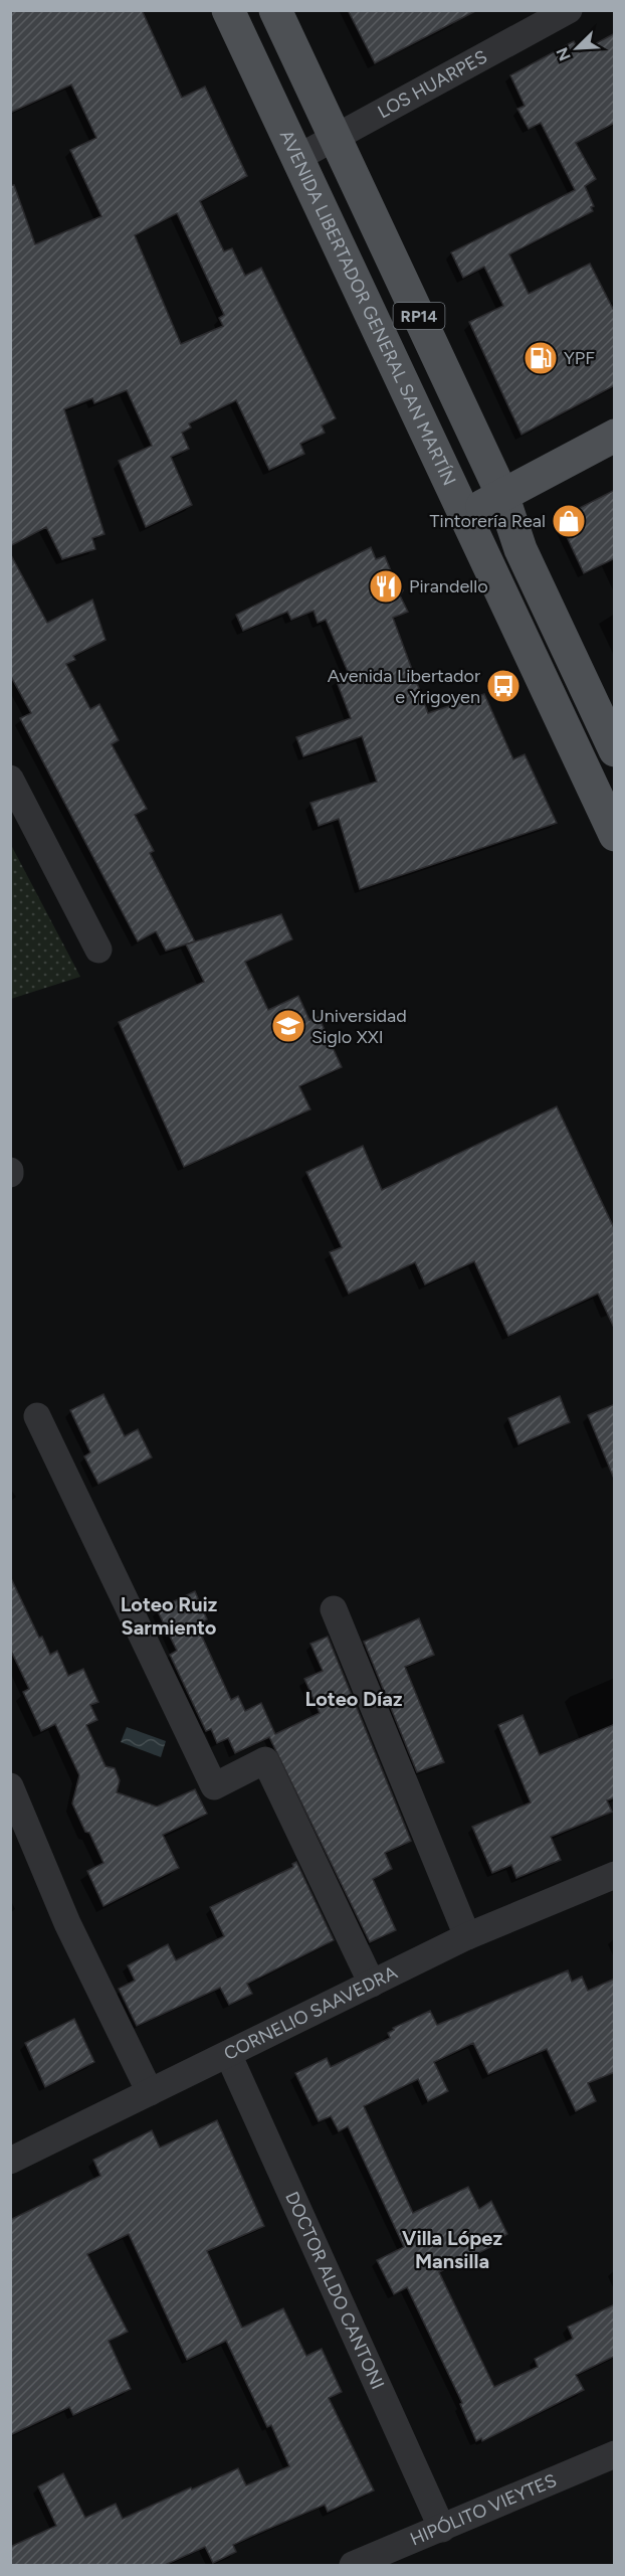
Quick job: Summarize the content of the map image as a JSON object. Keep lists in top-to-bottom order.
{
  "streets": {
    "main road": ["AVENIDA LIBERTADOR GENERAL SAN MARTÍN", "RP14"],
    "street": [
      "LOS HUARPES",
      "CORNELIO SAAVEDRA",
      "DOCTOR ALDO CANTONI",
      "HIPÓLITO VIEYTES"
    ]
  },
  "crossings": [
    ["LOS HUARPES", "AVENIDA LIBERTADOR GENERAL SAN MARTÍN"],
    ["LOS HUARPES", "RP14"],
    ["CORNELIO SAAVEDRA", "DOCTOR ALDO CANTONI"],
    ["DOCTOR ALDO CANTONI", "HIPÓLITO VIEYTES"]
  ],
  "districts": ["Loteo Ruiz Sarmiento", "Loteo Díaz", "Villa López Mansilla"],
  "places": {
    "fuel station": ["YPF"],
    "shop": ["Tintorería Real"],
    "restaurant": ["Pirandello"],
    "bus stop": ["Avenida Libertador e Yrigoyen"],
    "school or university": ["Universidad Siglo XXI"]
  },
  "north": "bottom left"
}
